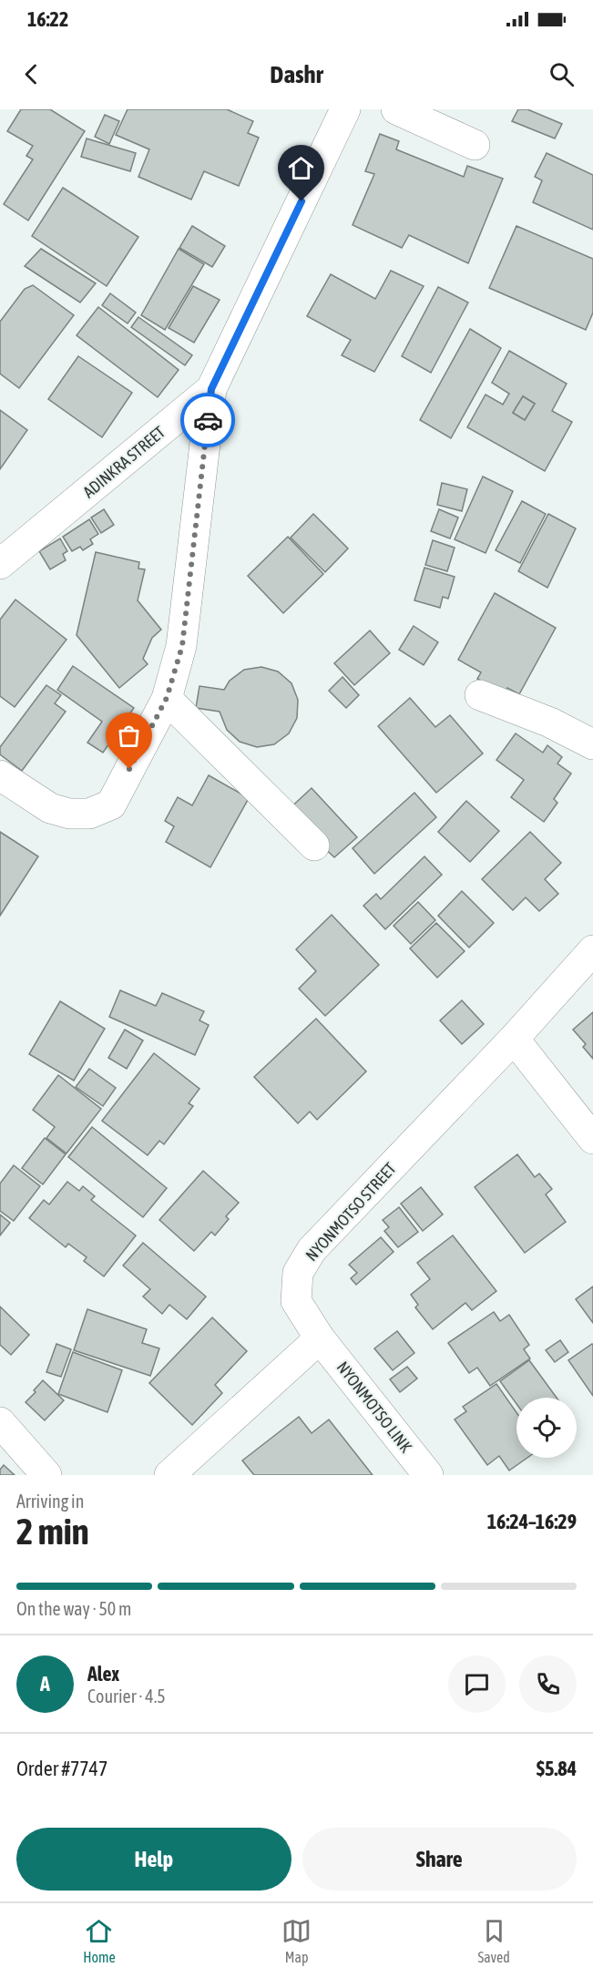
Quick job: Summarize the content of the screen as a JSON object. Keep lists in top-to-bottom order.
{
  "streets": {
    "street": ["ADINKRA STREET", "NYONMOTSO STREET", "NYONMOTSO LINK"]
  },
  "crossings": [
    ["NYONMOTSO STREET", "NYONMOTSO LINK"]
  ],
  "page": {
    "status": "16:22",
    "header": "Dashr",
    "heading": ["2 min", "Arriving in", "16:24–16:29"],
    "panel": [
      "Alex",
      "Courier · 4.5",
      "Order #7747",
      "$5.84"
    ],
    "bar": "On the way · 50 m",
    "round": "A",
    "buttons": ["Help", "Share"],
    "tabs": ["Home", "Map", "Saved"]
  }
}
